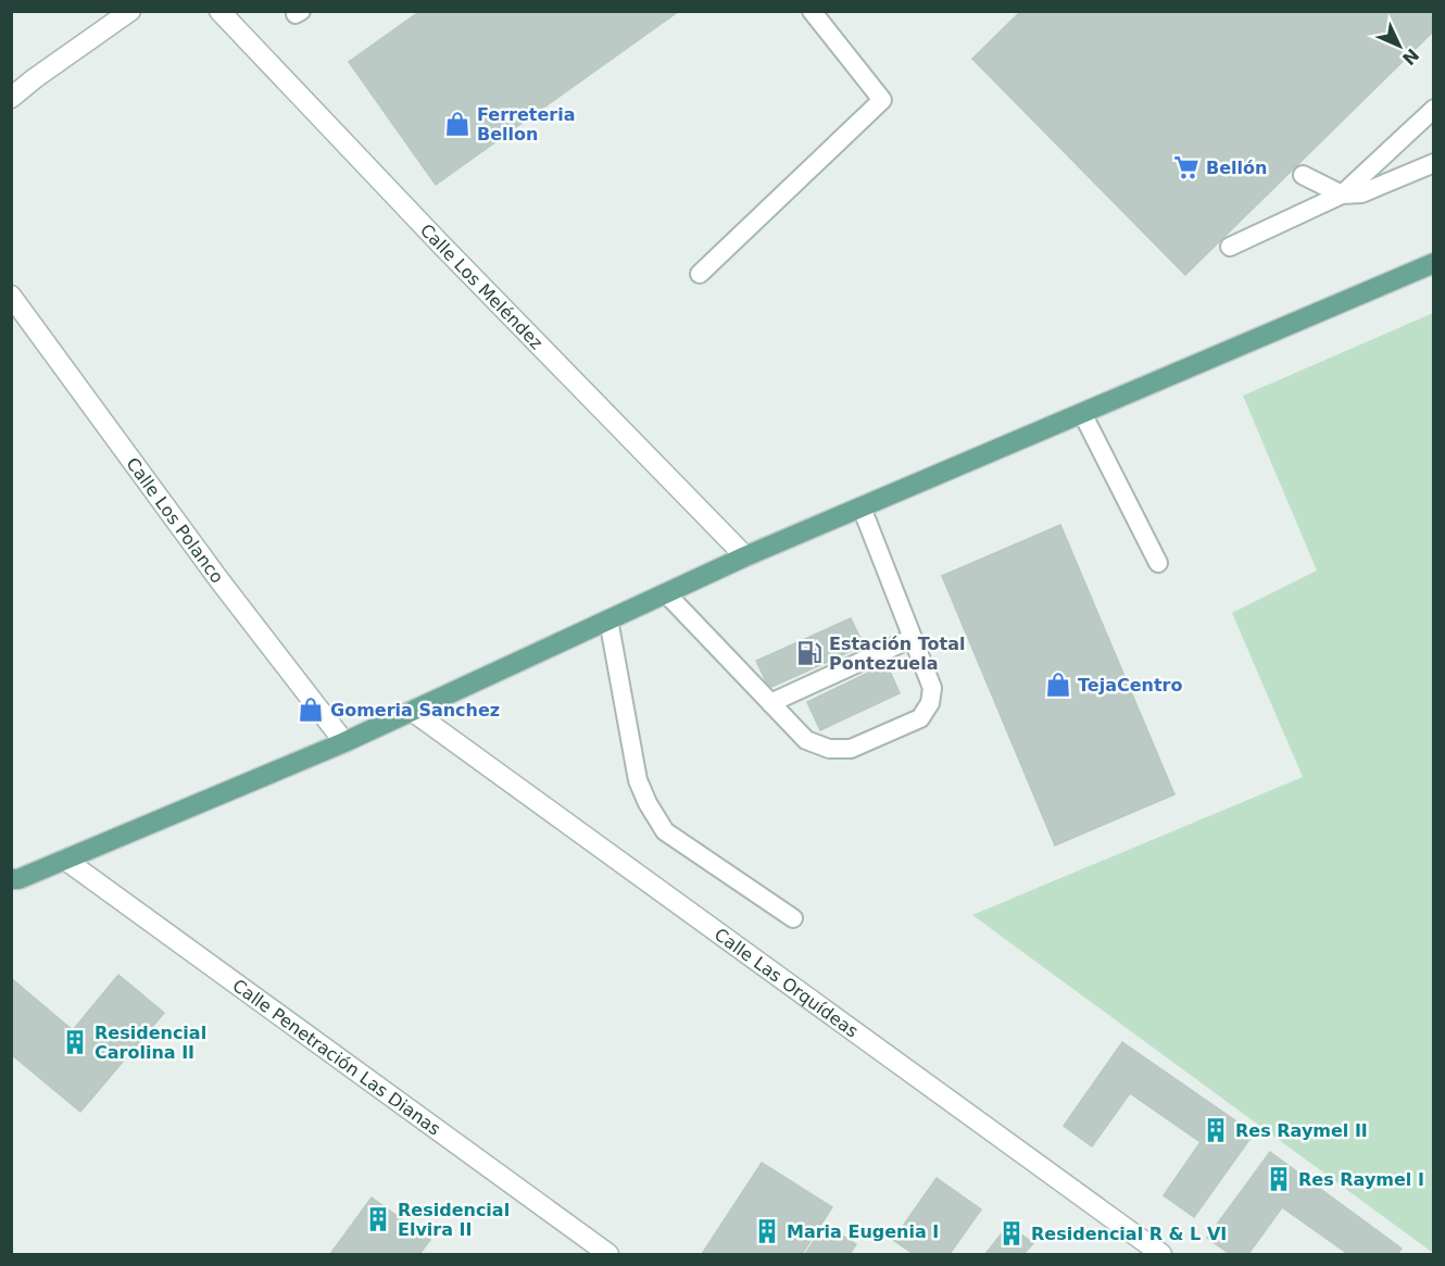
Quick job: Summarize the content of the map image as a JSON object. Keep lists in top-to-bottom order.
{
  "streets": {
    "street": [
      "Calle Los Meléndez",
      "Calle Los Polanco",
      "Calle Las Orquídeas",
      "Calle Penetración Las Dianas"
    ]
  },
  "places": {
    "shop": ["Ferreteria Bellon", "TejaCentro", "Gomeria Sanchez"],
    "supermarket": ["Bellón"],
    "fuel station": ["Estación Total Pontezuela"],
    "building": [
      "Residencial Carolina II",
      "Res Raymel II",
      "Res Raymel I",
      "Residencial Elvira II",
      "Maria Eugenia I",
      "Residencial R & L VI"
    ]
  },
  "north": "bottom right"
}
